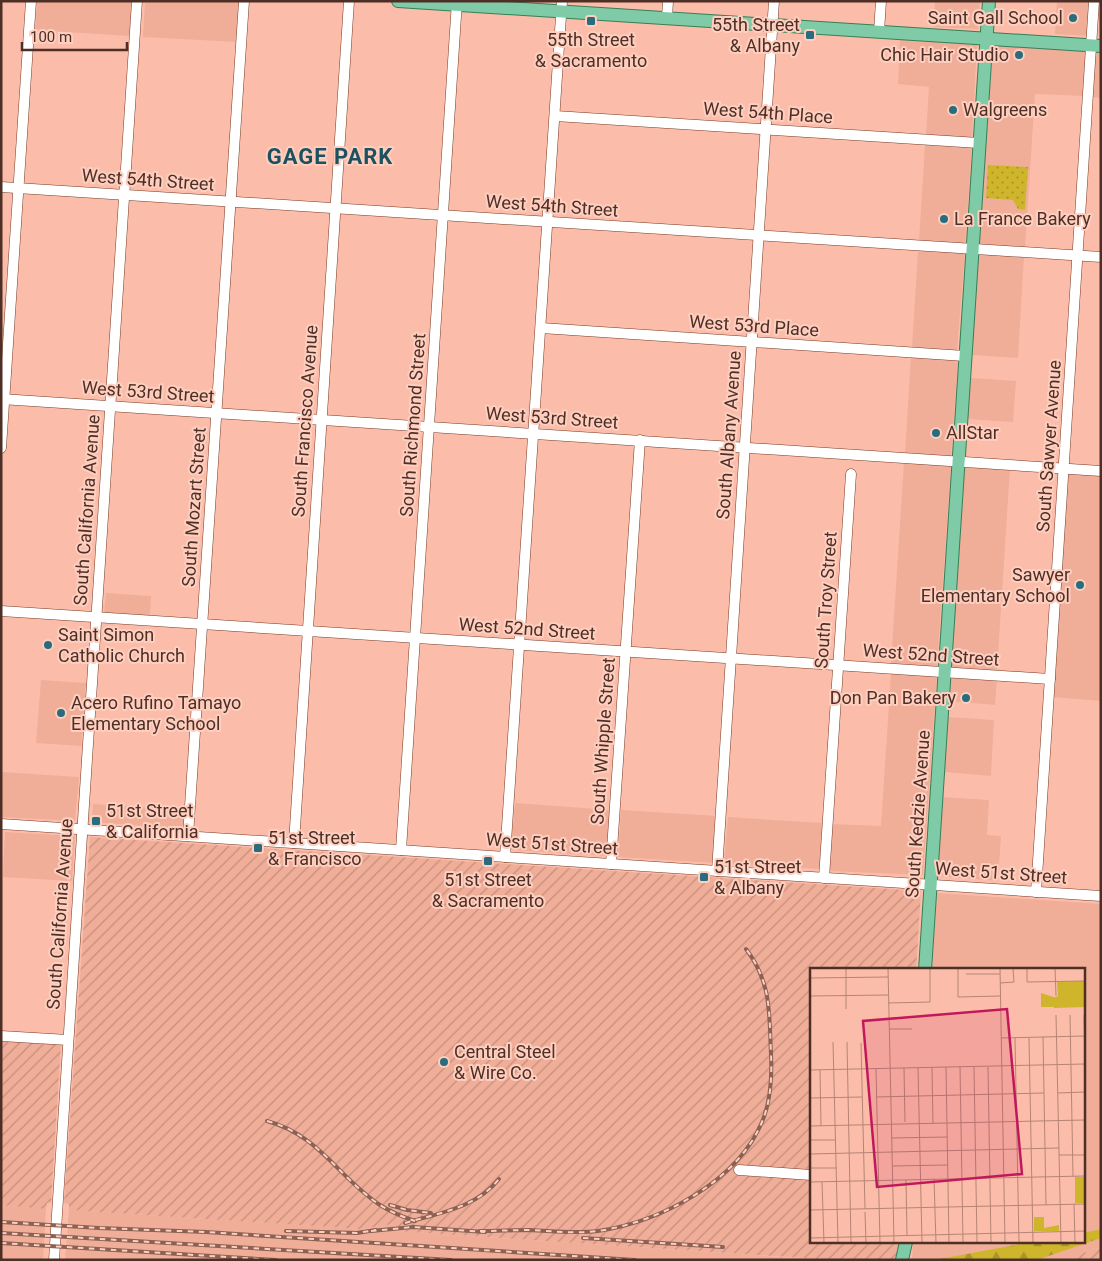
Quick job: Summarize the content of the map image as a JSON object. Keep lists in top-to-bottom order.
{
  "streets": {
    "main road": ["South Kedzie Avenue"],
    "street": [
      "West 54th Place",
      "West 54th Street",
      "West 53rd Place",
      "West 53rd Street",
      "South Francisco Avenue",
      "South Richmond Street",
      "South Albany Avenue",
      "South Sawyer Avenue",
      "South Mozart Street",
      "South California Avenue",
      "South Troy Street",
      "West 52nd Street",
      "South Whipple Street",
      "West 51st Street"
    ]
  },
  "crossings": [
    ["West 54th Place", "South Albany Avenue"],
    ["West 54th Place", "South Kedzie Avenue"],
    ["West 54th Street", "South Francisco Avenue"],
    ["West 54th Street", "South Richmond Street"],
    ["West 54th Street", "South Albany Avenue"],
    ["West 54th Street", "South Sawyer Avenue"],
    ["West 54th Street", "South Mozart Street"],
    ["West 54th Street", "South California Avenue"],
    ["West 54th Street", "South Kedzie Avenue"],
    ["West 53rd Place", "South Albany Avenue"],
    ["West 53rd Place", "South Kedzie Avenue"],
    ["West 53rd Street", "South Francisco Avenue"],
    ["West 53rd Street", "South Richmond Street"],
    ["West 53rd Street", "South Albany Avenue"],
    ["West 53rd Street", "South Sawyer Avenue"],
    ["West 53rd Street", "South Mozart Street"],
    ["West 53rd Street", "South California Avenue"],
    ["West 53rd Street", "South Whipple Street"],
    ["West 53rd Street", "South Kedzie Avenue"],
    ["South Francisco Avenue", "West 52nd Street"],
    ["South Francisco Avenue", "West 51st Street"],
    ["South Richmond Street", "West 52nd Street"],
    ["South Richmond Street", "West 51st Street"],
    ["South Albany Avenue", "West 52nd Street"],
    ["South Albany Avenue", "West 51st Street"],
    ["South Sawyer Avenue", "West 52nd Street"],
    ["South Sawyer Avenue", "West 51st Street"],
    ["South Mozart Street", "West 52nd Street"],
    ["South Mozart Street", "West 51st Street"],
    ["South California Avenue", "West 52nd Street"],
    ["South California Avenue", "West 51st Street"],
    ["South Troy Street", "West 52nd Street"],
    ["South Troy Street", "West 51st Street"],
    ["West 52nd Street", "South Whipple Street"],
    ["West 52nd Street", "South Kedzie Avenue"],
    ["South Whipple Street", "West 51st Street"],
    ["South Kedzie Avenue", "West 51st Street"]
  ],
  "districts": ["GAGE PARK"],
  "places": {
    "other": [
      "Saint Gall School",
      "Chic Hair Studio",
      "Walgreens",
      "La France Bakery",
      "AllStar",
      "Sawyer Elementary School",
      "Saint Simon Catholic Church",
      "Don Pan Bakery",
      "Acero Rufino Tamayo Elementary School",
      "Central Steel & Wire Co."
    ],
    "transit": [
      "55th Street & Sacramento",
      "55th Street & Albany",
      "51st Street & California",
      "51st Street & Francisco",
      "51st Street & Sacramento",
      "51st Street & Albany"
    ]
  },
  "scale_bar": "100 m"
}
